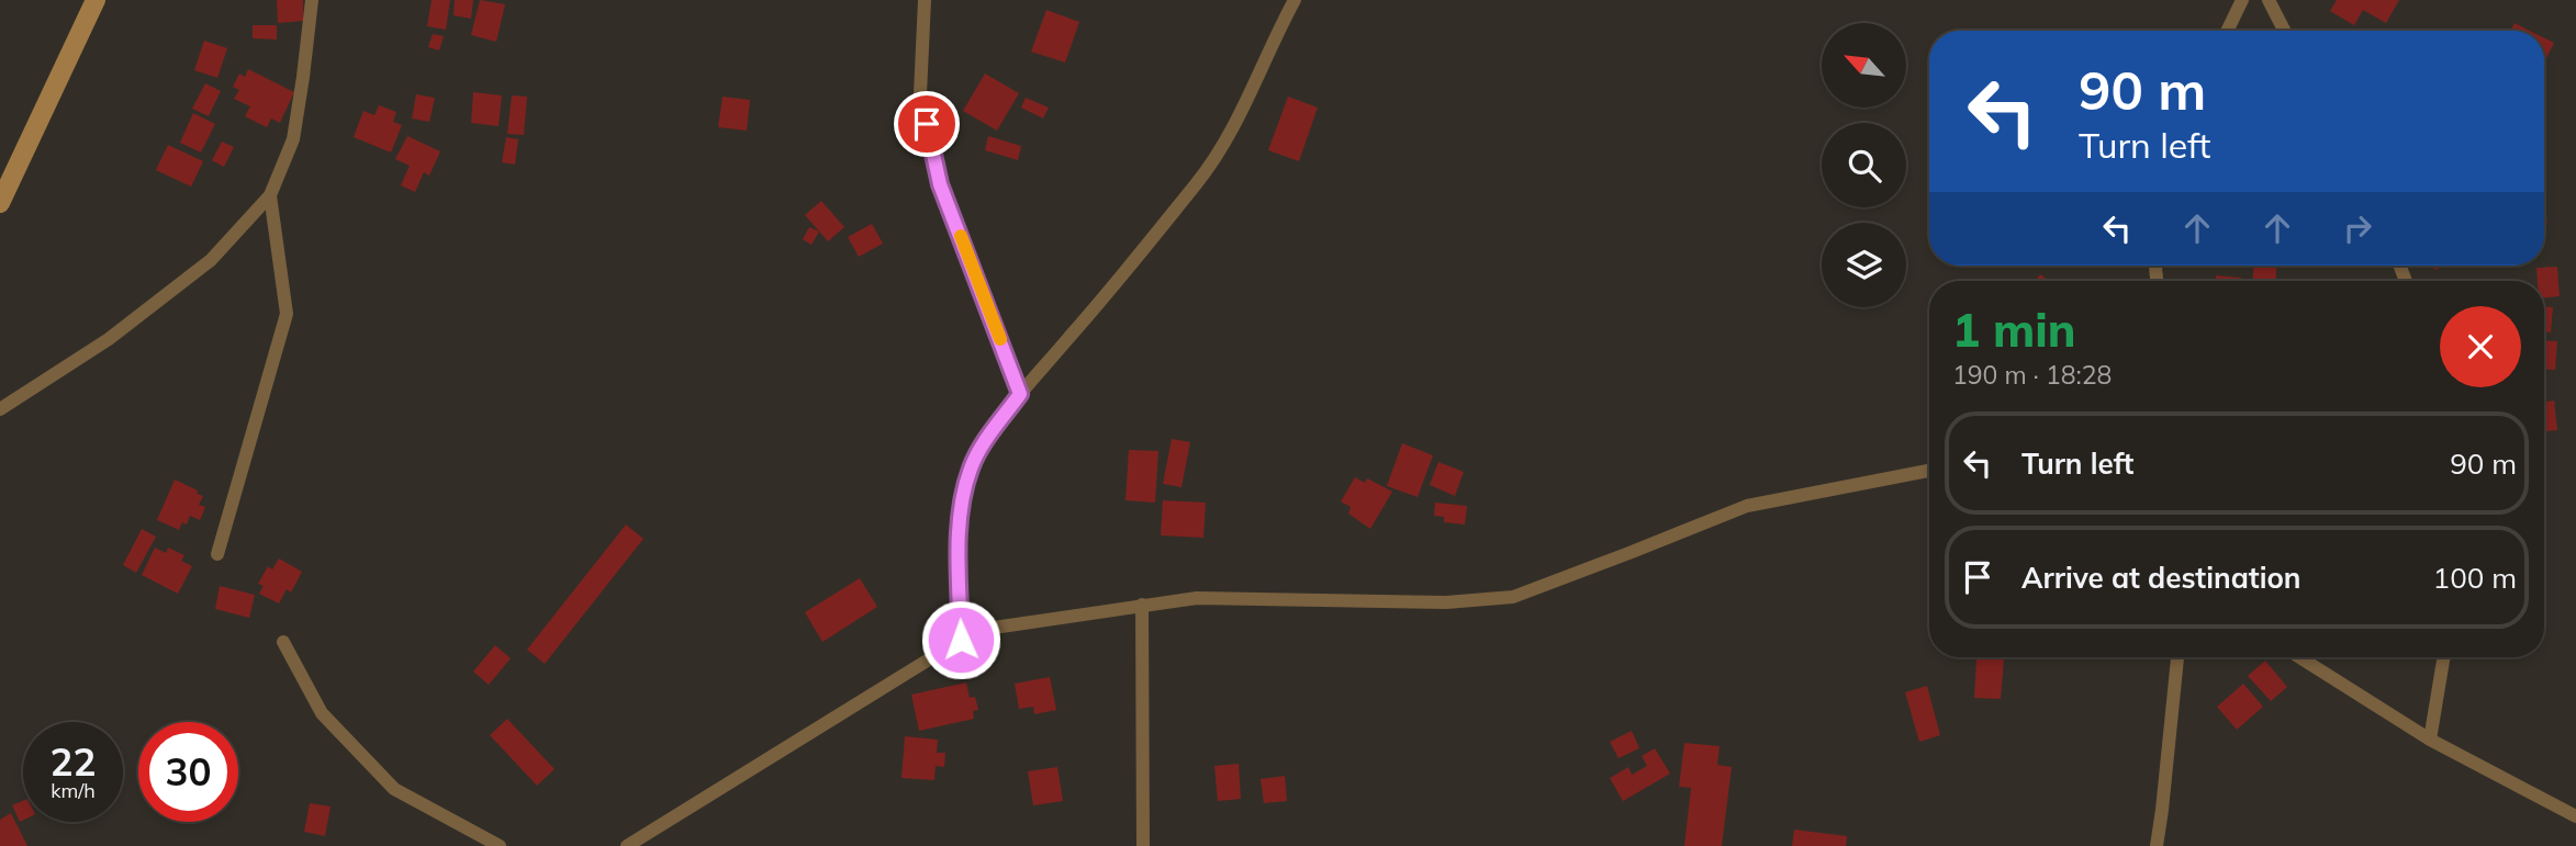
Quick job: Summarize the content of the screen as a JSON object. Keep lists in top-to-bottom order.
{
  "north": "top left",
  "page": {
    "turn": ["90 m", "Turn left"],
    "heading": ["1 min", "190 m · 18:28"],
    "list": [
      {
        "name": "Turn left",
        "value": "90 m"
      },
      {
        "name": "Arrive at destination",
        "value": "100 m"
      }
    ],
    "speed": "22 km/h",
    "limit": "30"
  }
}
